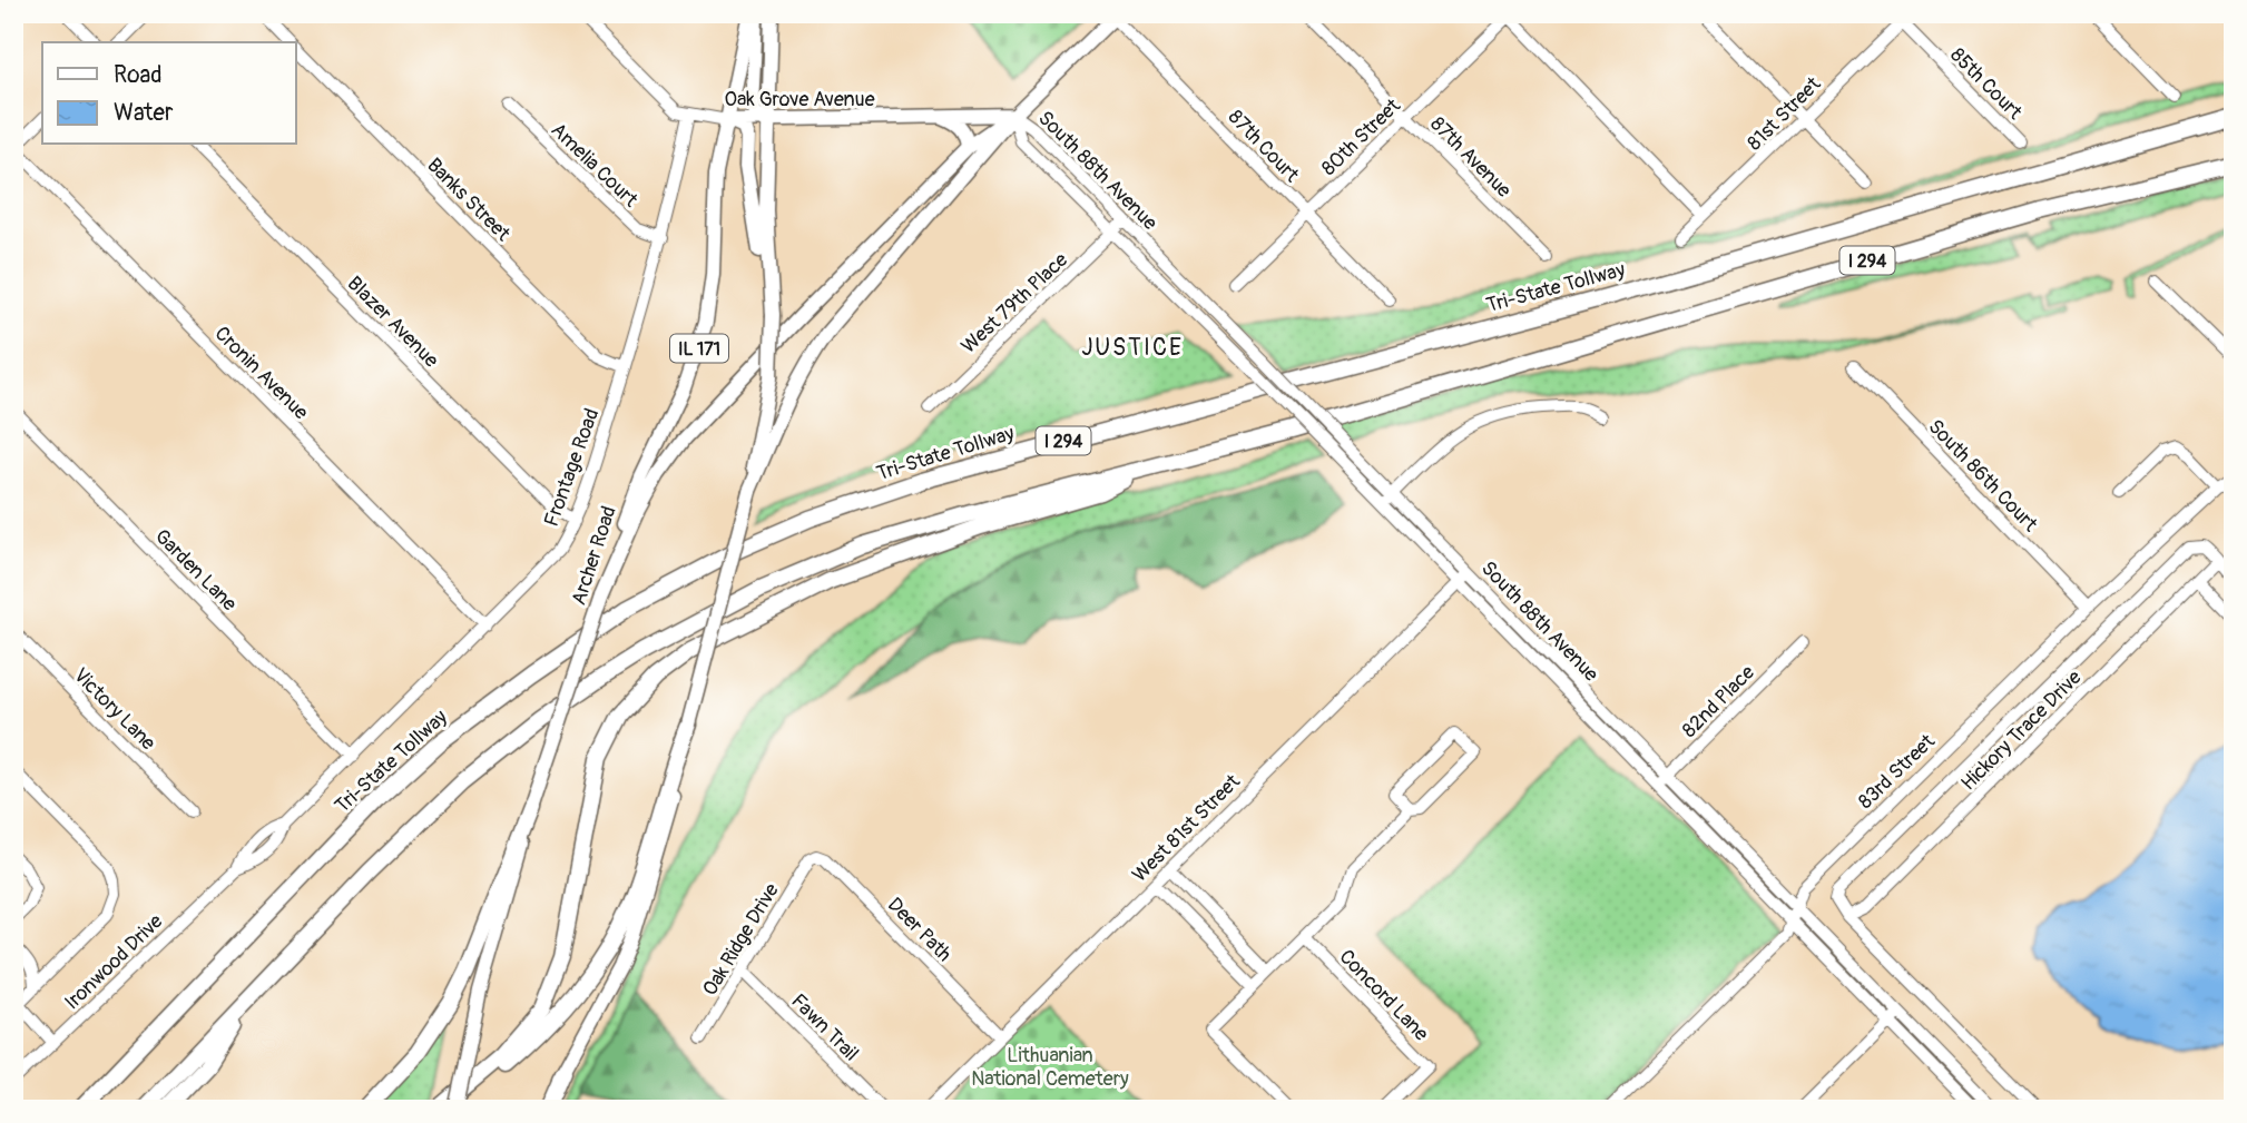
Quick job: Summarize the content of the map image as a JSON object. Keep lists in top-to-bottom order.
{
  "streets": {
    "highway": ["I 294", "Tri-State Tollway"],
    "main road": ["Oak Grove Avenue", "IL 171", "Archer Road"],
    "street": [
      "85th Court",
      "81st Street",
      "80th Street",
      "87th Court",
      "87th Avenue",
      "Amelia Court",
      "South 88th Avenue",
      "Banks Street",
      "West 79th Place",
      "Blazer Avenue",
      "Cronin Avenue",
      "Frontage Road",
      "South 86th Court",
      "Garden Lane",
      "82nd Place",
      "Victory Lane",
      "Hickory Trace Drive",
      "83rd Street",
      "West 81st Street",
      "Deer Path",
      "Oak Ridge Drive",
      "Ironwood Drive",
      "Concord Lane",
      "Fawn Trail"
    ]
  },
  "crossings": [
    ["85th Court", "81st Street"],
    ["Oak Grove Avenue", "South 88th Avenue"],
    ["Oak Grove Avenue", "Frontage Road"],
    ["Oak Grove Avenue", "Archer Road"],
    ["80th Street", "87th Court"],
    ["80th Street", "87th Avenue"],
    ["Amelia Court", "Frontage Road"],
    ["South 88th Avenue", "West 79th Place"],
    ["South 88th Avenue", "82nd Place"],
    ["South 88th Avenue", "83rd Street"],
    ["South 88th Avenue", "West 81st Street"],
    ["Banks Street", "Frontage Road"],
    ["Blazer Avenue", "Frontage Road"],
    ["Cronin Avenue", "Frontage Road"],
    ["Frontage Road", "Garden Lane"],
    ["Frontage Road", "Ironwood Drive"],
    ["South 86th Court", "83rd Street"],
    ["Garden Lane", "Ironwood Drive"],
    ["West 81st Street", "Deer Path"],
    ["Deer Path", "Oak Ridge Drive"],
    ["Oak Ridge Drive", "Fawn Trail"]
  ],
  "districts": ["JUSTICE"],
  "parks": ["Lithuanian National Cemetery"],
  "legend": ["Road", "Water"]
}
